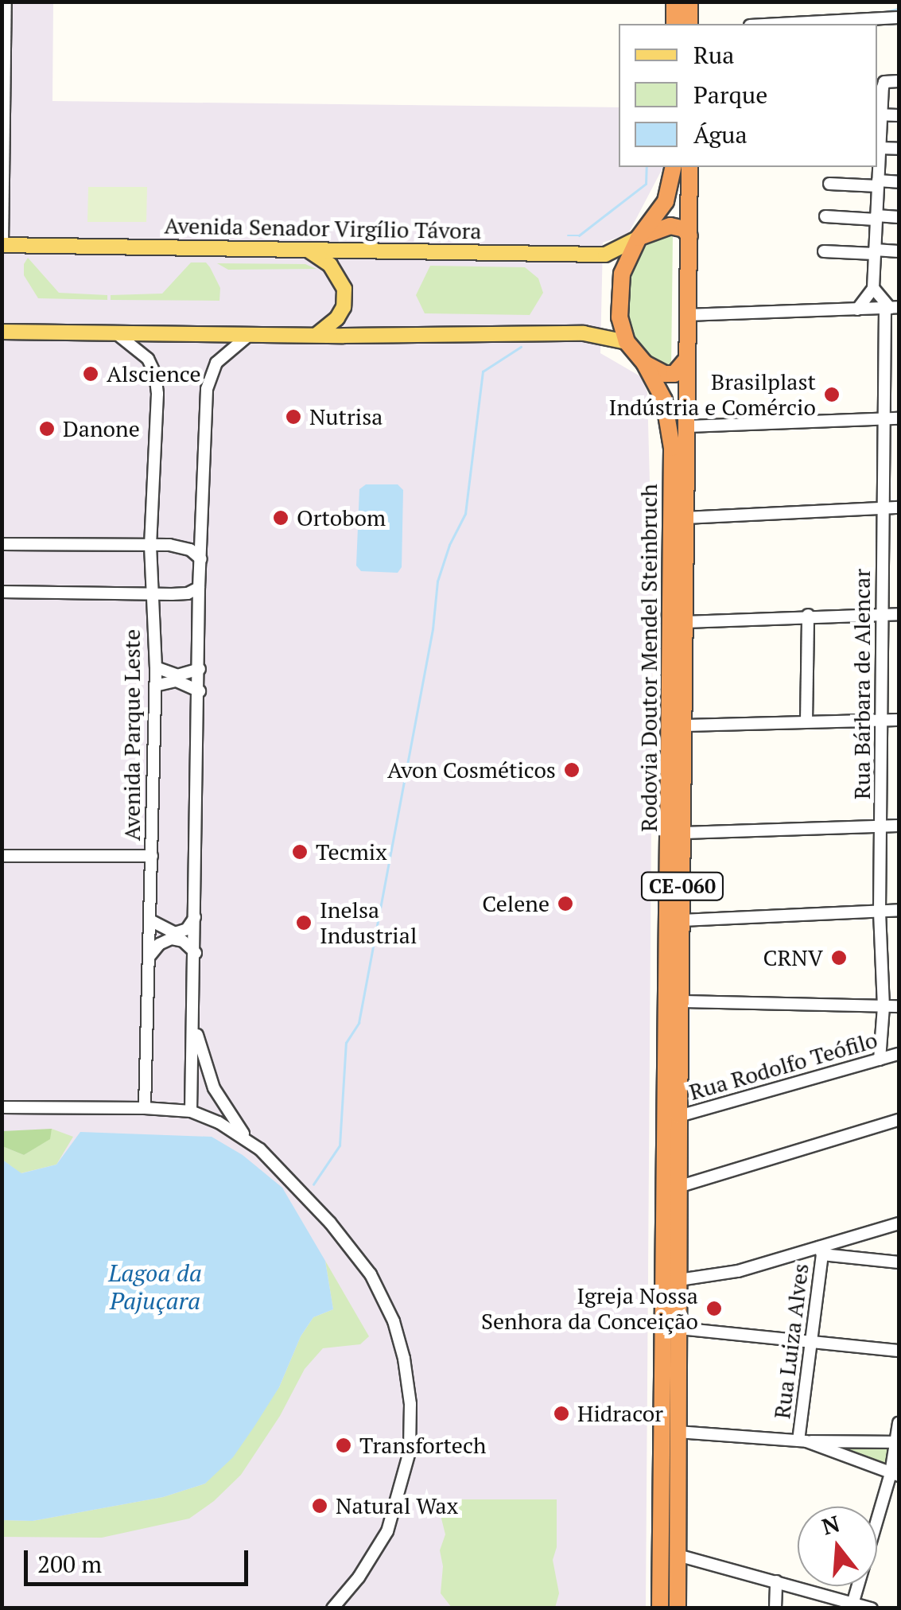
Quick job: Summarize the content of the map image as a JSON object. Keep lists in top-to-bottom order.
{
  "streets": {
    "highway": ["Rodovia Doutor Mendel Steinbruch", "CE-060"],
    "main road": ["Avenida Senador Virgílio Távora"],
    "street": [
      "Rua Bárbara de Alencar",
      "Avenida Parque Leste",
      "Rua Rodolfo Teófilo",
      "Rua Luiza Alves"
    ]
  },
  "crossings": [
    ["Rodovia Doutor Mendel Steinbruch", "Rua Rodolfo Teófilo"],
    ["Rua Bárbara de Alencar", "Rua Rodolfo Teófilo"]
  ],
  "water": ["Lagoa da Pajuçara"],
  "places": [
    "Alscience",
    "Brasilplast Indústria e Comércio",
    "Nutrisa",
    "Danone",
    "Ortobom",
    "Avon Cosméticos",
    "Tecmix",
    "Celene",
    "Inelsa Industrial",
    "CRNV",
    "Igreja Nossa Senhora da Conceição",
    "Hidracor",
    "Transfortech",
    "Natural Wax"
  ],
  "legend": ["Rua", "Parque", "Água"],
  "scale_bar": "200 m",
  "north": "top"
}
